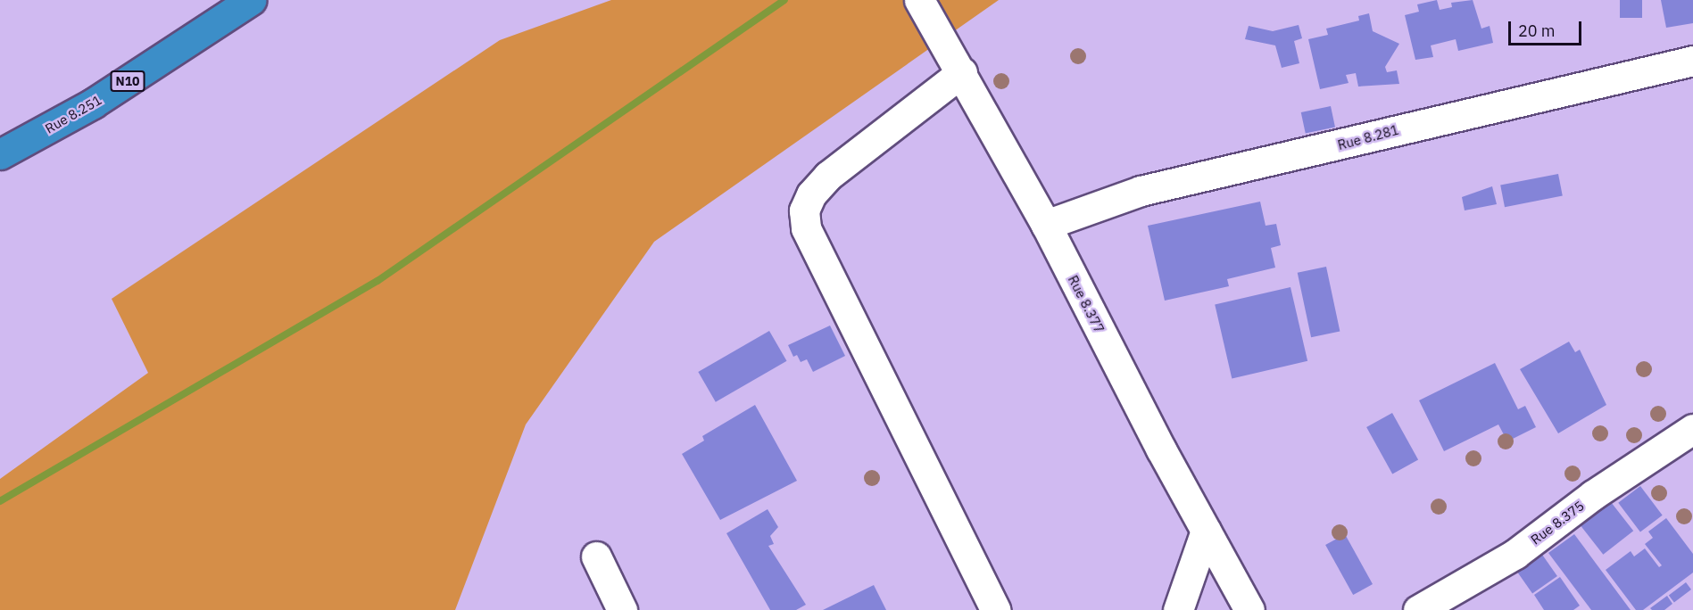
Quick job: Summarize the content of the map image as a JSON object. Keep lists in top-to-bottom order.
{
  "streets": {
    "highway": ["N10", "Rue 8.251"],
    "street": ["Rue 8.281", "Rue 8.377", "Rue 8.375"]
  },
  "crossings": [
    ["Rue 8.281", "Rue 8.377"]
  ],
  "scale_bar": "20 m"
}
